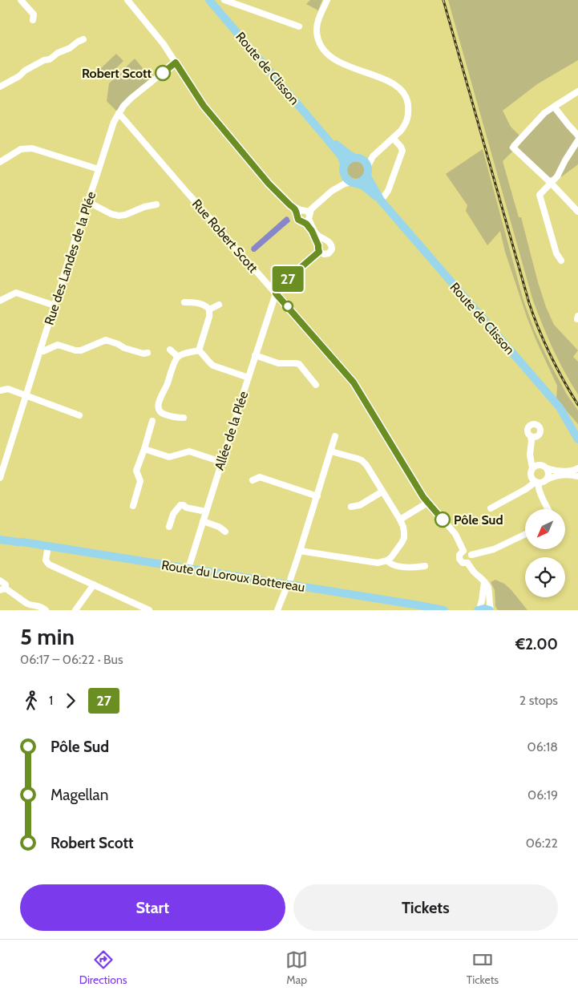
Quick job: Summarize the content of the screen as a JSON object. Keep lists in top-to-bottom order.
{
  "streets": {
    "main road": ["Route de Clisson", "Route du Loroux Bottereau"],
    "street": ["Rue Robert Scott", "Rue des Landes de la Plée", "Allée de la Plée"]
  },
  "crossings": [
    ["Rue Robert Scott", "Rue des Landes de la Plée"],
    ["Rue Robert Scott", "Allée de la Plée"],
    ["Allée de la Plée", "Route du Loroux Bottereau"]
  ],
  "places": ["Robert Scott", "Pôle Sud"],
  "lines": ["bus line 27"],
  "north": "bottom left",
  "page": {
    "on_map": "27",
    "heading": ["5 min", "06:17 – 06:22 · Bus", "€2.00"],
    "legs": ["1", "27", "2 stops"],
    "list": [
      {
        "name": "Pôle Sud",
        "value": "06:18"
      },
      {
        "name": "Magellan",
        "value": "06:19"
      },
      {
        "name": "Robert Scott",
        "value": "06:22"
      }
    ],
    "buttons": ["Start", "Tickets"],
    "tabs": ["Directions", "Map", "Tickets"]
  }
}
